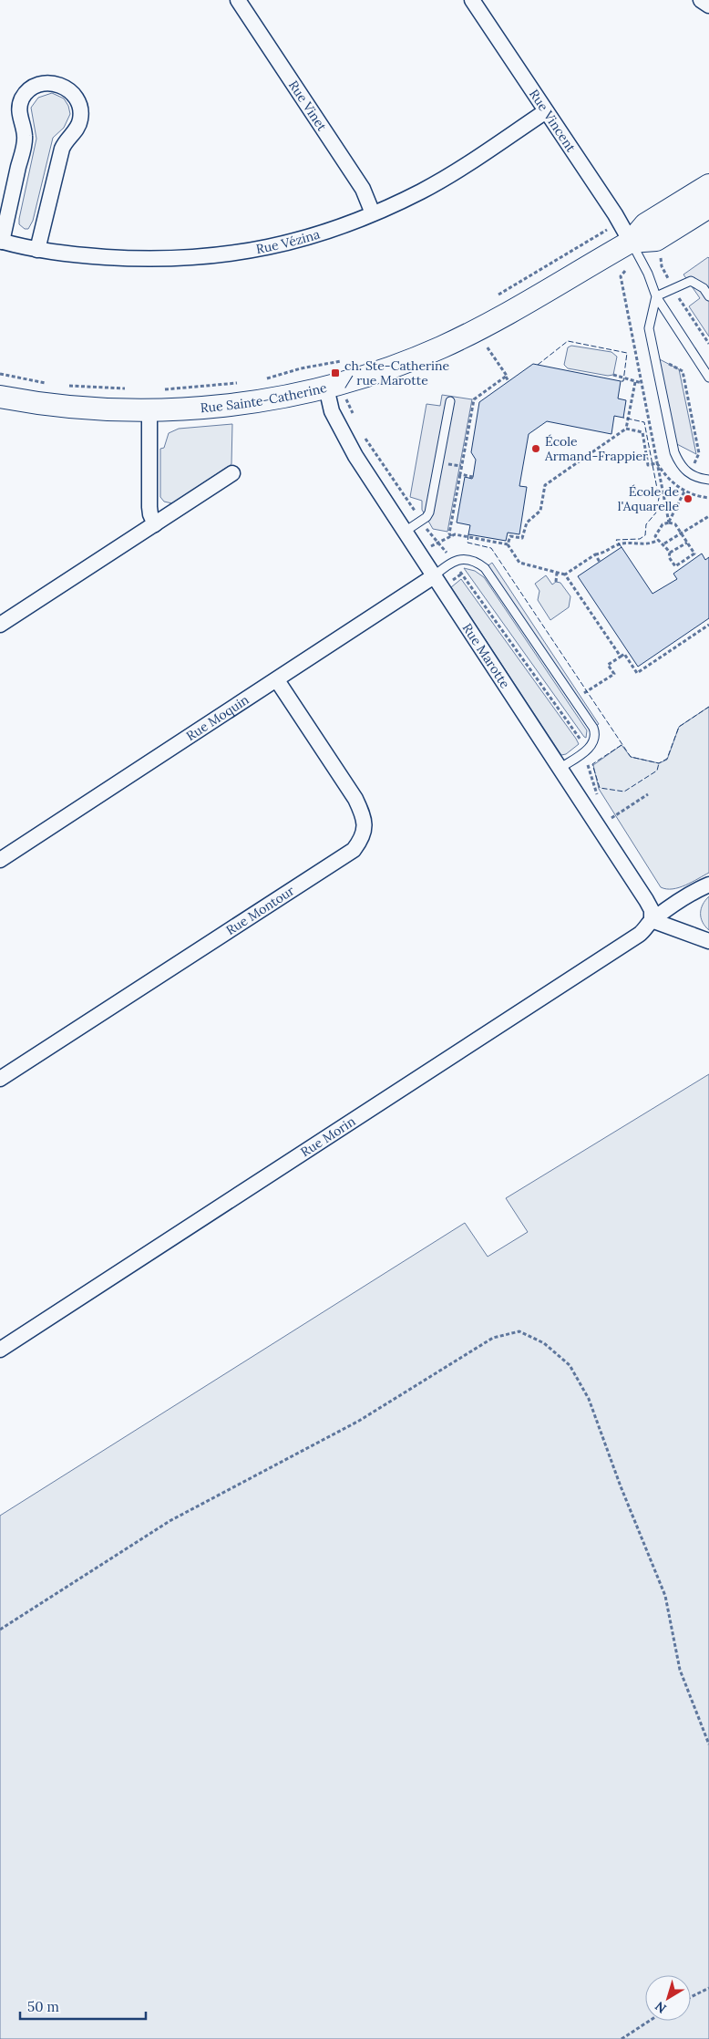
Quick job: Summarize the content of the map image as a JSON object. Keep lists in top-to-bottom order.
{
  "streets": {
    "street": [
      "Rue Vinet",
      "Rue Vincent",
      "Rue Vézina",
      "Rue Sainte-Catherine",
      "Rue Marotte",
      "Rue Moquin",
      "Rue Montour",
      "Rue Morin"
    ]
  },
  "crossings": [
    ["Rue Vinet", "Rue Vézina"],
    ["Rue Vincent", "Rue Vézina"],
    ["Rue Vincent", "Rue Sainte-Catherine"],
    ["Rue Sainte-Catherine", "Rue Marotte"],
    ["Rue Marotte", "Rue Moquin"],
    ["Rue Marotte", "Rue Morin"],
    ["Rue Moquin", "Rue Montour"]
  ],
  "places": {
    "transit": ["ch. Ste-Catherine / rue Marotte"],
    "other": ["École Armand-Frappier", "École de l'Aquarelle"]
  },
  "scale_bar": "50 m",
  "north": "bottom left"
}
